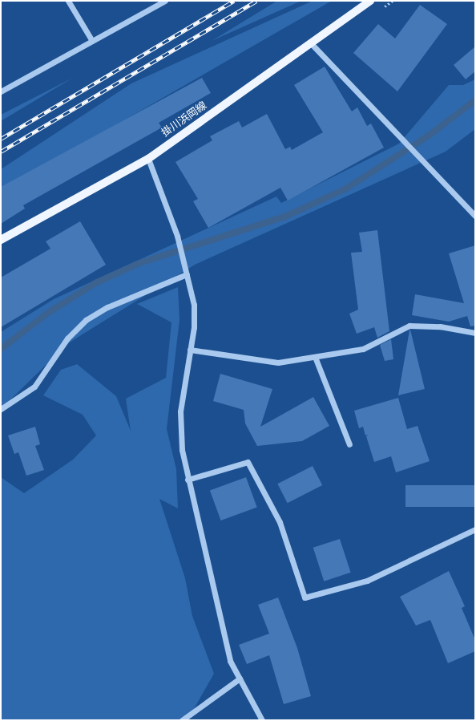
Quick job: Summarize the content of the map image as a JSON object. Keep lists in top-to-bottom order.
{
  "streets": {
    "main road": ["掛川浜岡線"]
  }
}
